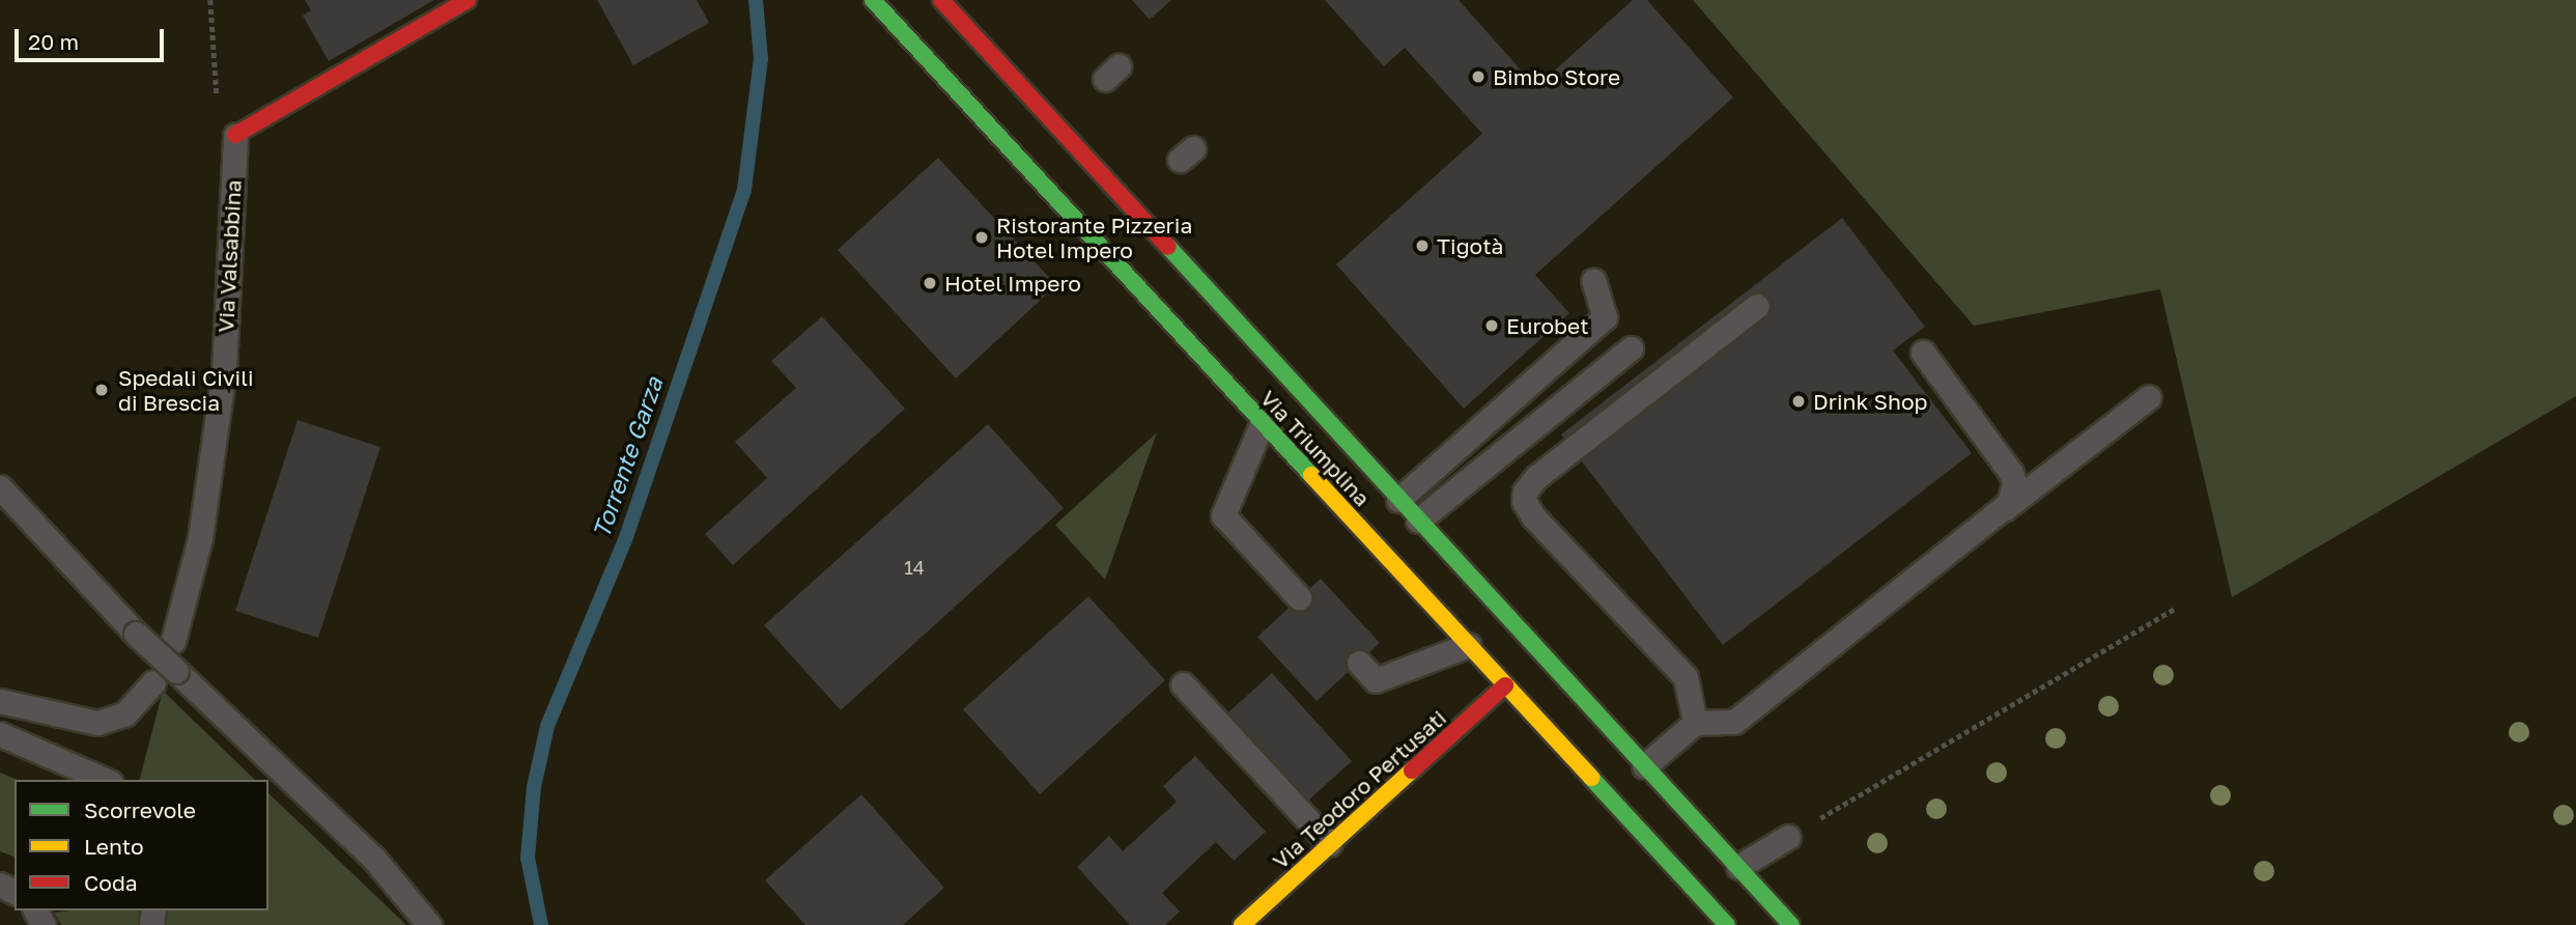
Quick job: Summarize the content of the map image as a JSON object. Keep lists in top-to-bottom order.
{
  "streets": {
    "main road": ["Via Valsabbina", "Via Triumplina", "Via Teodoro Pertusati"]
  },
  "crossings": [
    ["Via Triumplina", "Via Teodoro Pertusati"]
  ],
  "water": ["Torrente Garza"],
  "places": [
    "Bimbo Store",
    "Ristorante Pizzeria Hotel Impero",
    "Tigotà",
    "Hotel Impero",
    "Eurobet",
    "Spedali Civili di Brescia",
    "Drink Shop"
  ],
  "house_numbers": ["14"],
  "legend": ["Scorrevole", "Lento", "Coda"],
  "scale_bar": "20 m"
}
